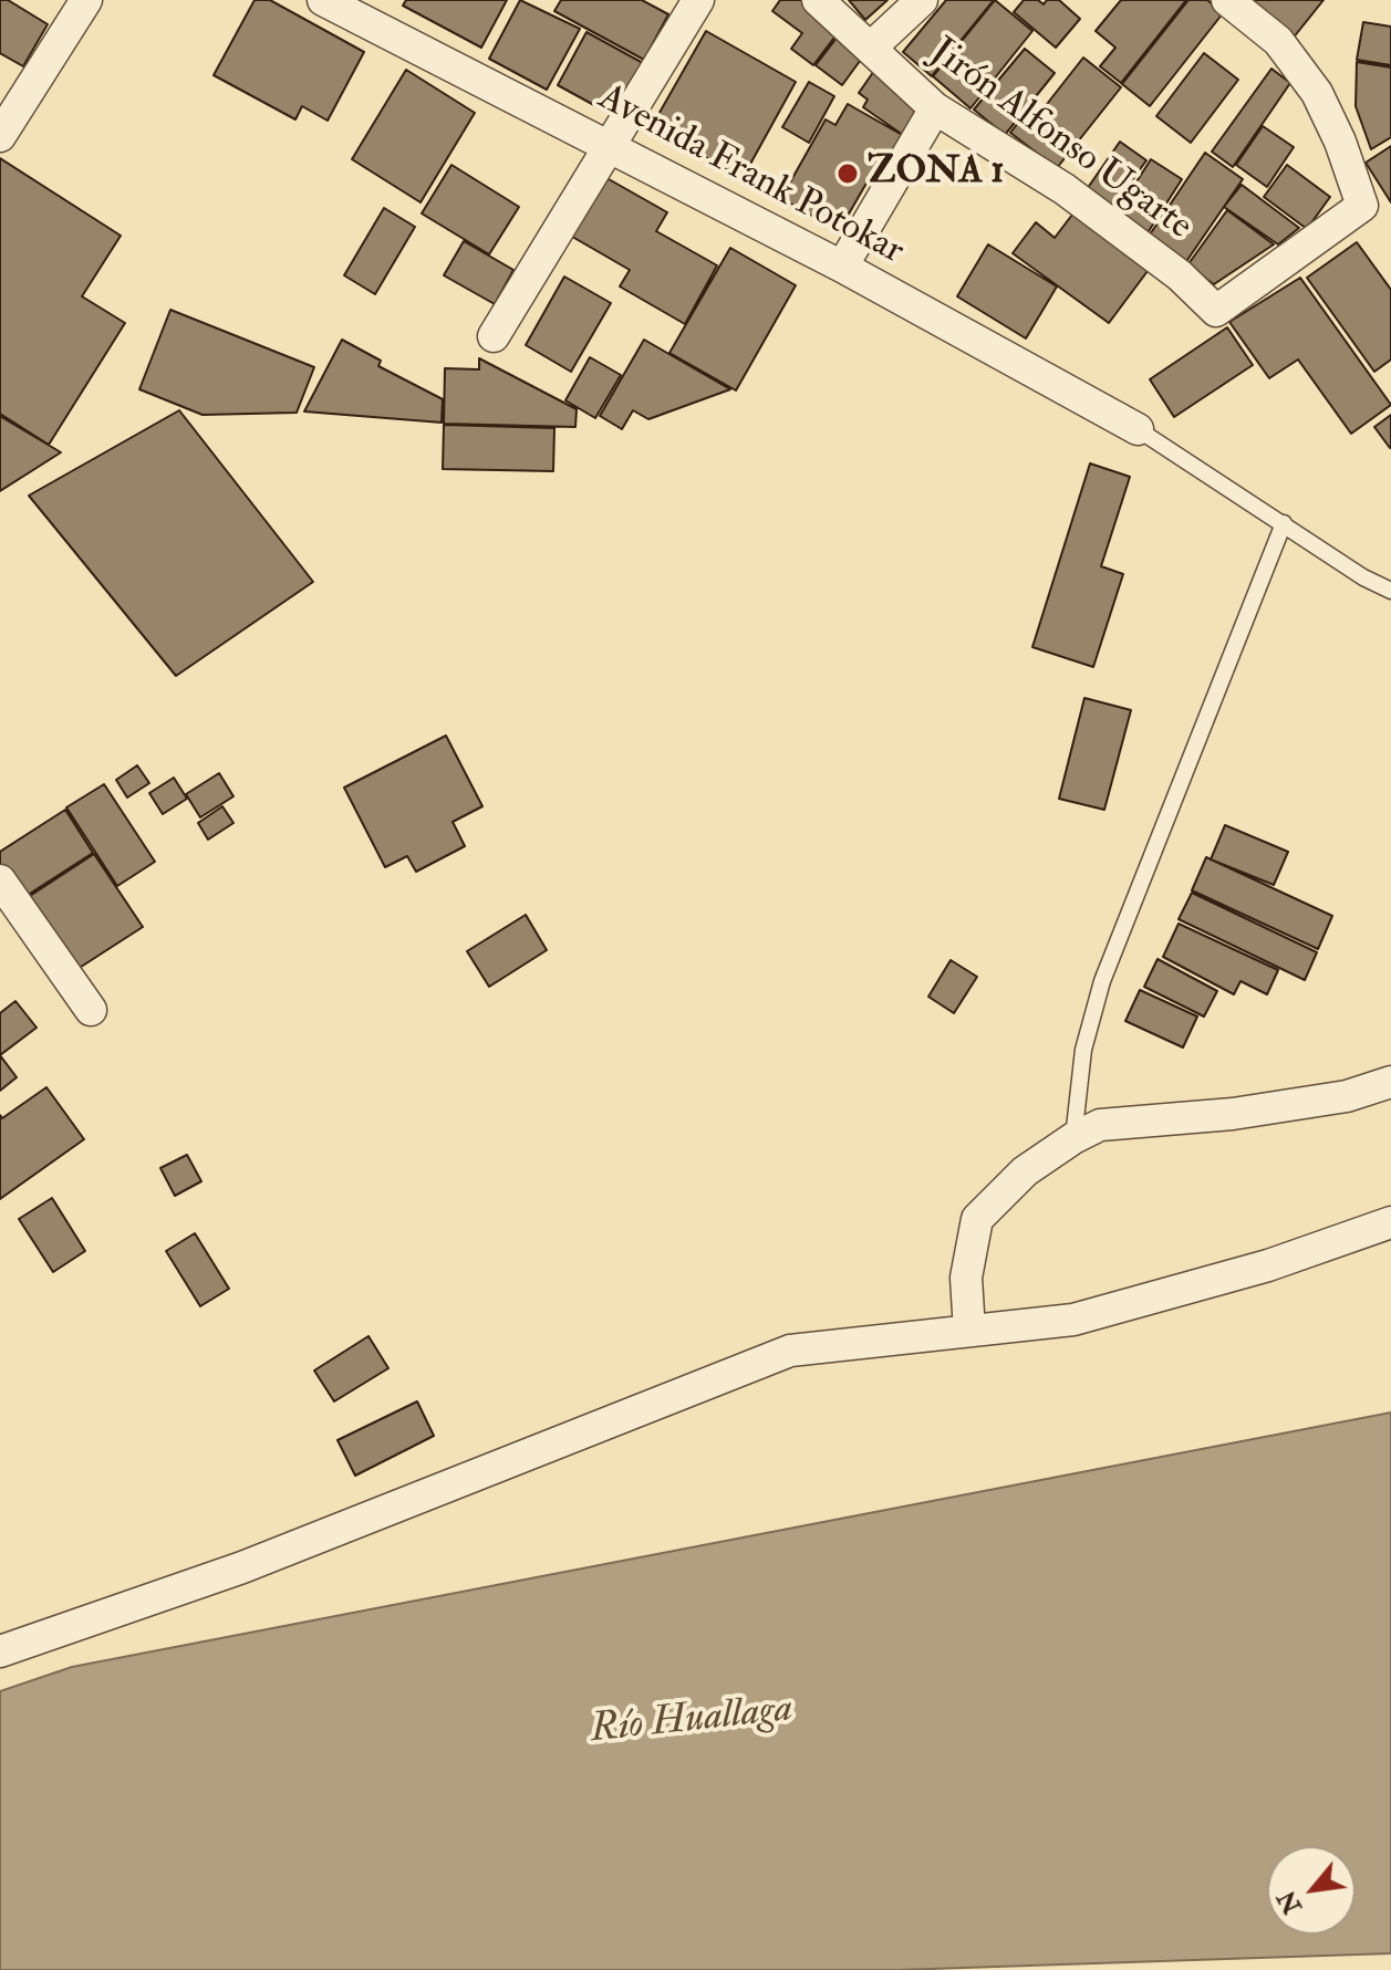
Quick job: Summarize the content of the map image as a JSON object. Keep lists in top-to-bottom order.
{
  "streets": {
    "street": ["Jirón Alfonso Ugarte", "Avenida Frank Potokar"]
  },
  "water": ["Río Huallaga"],
  "places": ["ZONA 1"],
  "north": "bottom left"
}
